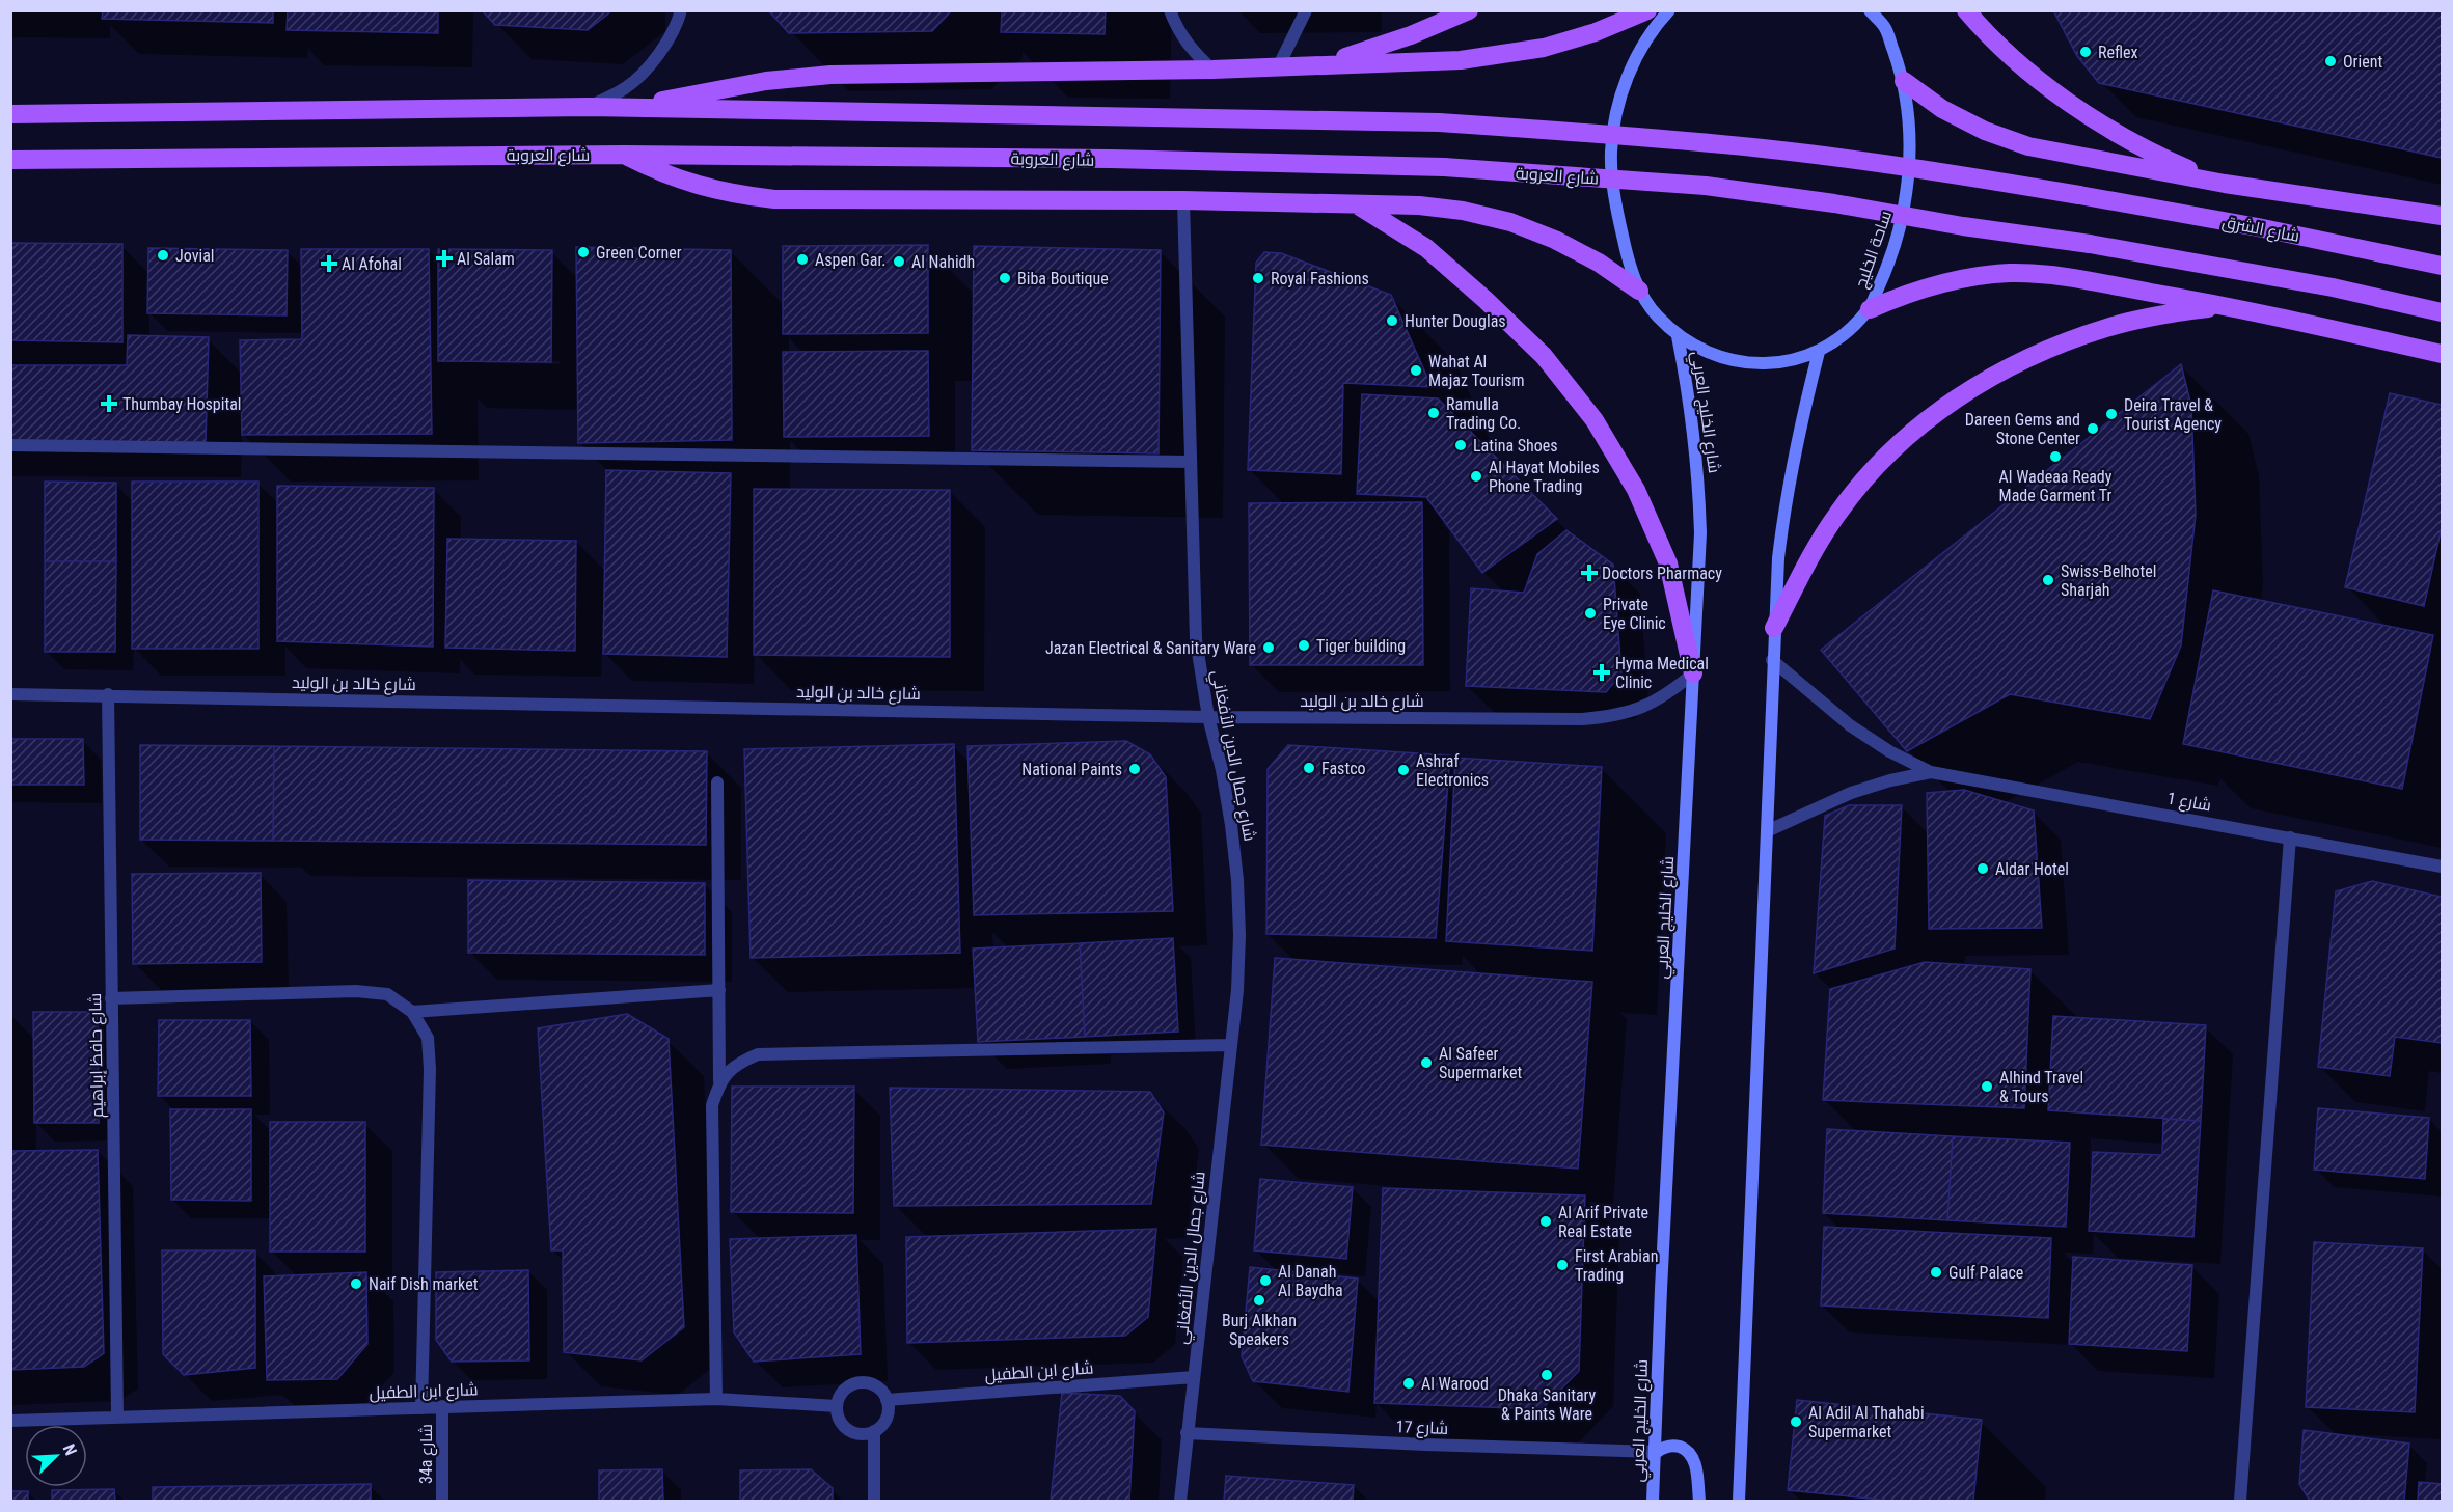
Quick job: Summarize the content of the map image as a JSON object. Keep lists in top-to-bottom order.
{
  "streets": {
    "main road": [
      "شارع العروبة",
      "شارع الشرق",
      "ساحة الخليج",
      "شارع الخليج العربي"
    ],
    "street": [
      "شارع خالد بن الوليد",
      "شارع جمال الدين الأفغاني",
      "شارع 1",
      "شارع حافظ إبراهيم",
      "شارع ابن الطفيل",
      "شارع 17",
      "34a شارع"
    ]
  },
  "crossings": [
    ["ساحة الخليج", "شارع الخليج العربي"],
    ["شارع الخليج العربي", "شارع خالد بن الوليد"],
    ["شارع الخليج العربي", "شارع 17"],
    ["شارع خالد بن الوليد", "شارع جمال الدين الأفغاني"],
    ["شارع خالد بن الوليد", "شارع حافظ إبراهيم"],
    ["شارع جمال الدين الأفغاني", "شارع ابن الطفيل"],
    ["شارع جمال الدين الأفغاني", "شارع 17"],
    ["شارع حافظ إبراهيم", "شارع ابن الطفيل"],
    ["شارع ابن الطفيل", "34a شارع"]
  ],
  "places": {
    "other": [
      "Reflex",
      "Orient",
      "Green Corner",
      "Jovial",
      "Aspen Gar.",
      "Al Nahidh",
      "Biba Boutique",
      "Royal Fashions",
      "Hunter Douglas",
      "Wahat Al Majaz Tourism",
      "Ramulla Trading Co.",
      "Deira Travel & Tourist Agency",
      "Dareen Gems and Stone Center",
      "Latina Shoes",
      "Al Wadeaa Ready Made Garment Tr",
      "Al Hayat Mobiles Phone Trading",
      "Swiss-Belhotel Sharjah",
      "Private Eye Clinic",
      "Tiger building",
      "Jazan Electrical & Sanitary Ware",
      "Fastco",
      "National Paints",
      "Ashraf Electronics",
      "Aldar Hotel",
      "Al Safeer Supermarket",
      "Alhind Travel & Tours",
      "Al Arif Private Real Estate",
      "First Arabian Trading",
      "Gulf Palace",
      "Al Danah Al Baydha",
      "Naif Dish market",
      "Burj Alkhan Speakers",
      "Dhaka Sanitary & Paints Ware",
      "Al Warood",
      "Al Adil Al Thahabi Supermarket"
    ],
    "health": [
      "Al Salam",
      "Al Afohal",
      "Thumbay Hospital",
      "Doctors Pharmacy",
      "Hyma Medical Clinic"
    ]
  },
  "north": "top right"
}
